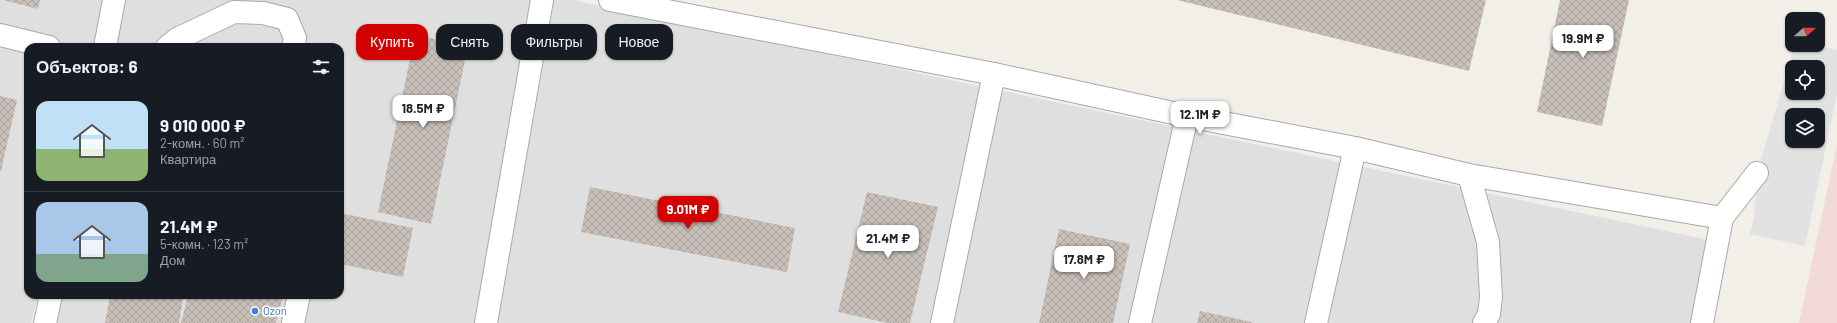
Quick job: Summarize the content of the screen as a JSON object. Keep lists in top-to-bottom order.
{
  "places": ["Ozon"],
  "north": "right",
  "page": {
    "chip": [
      "Купить",
      "Снять",
      "Фильтры",
      "Новое"
    ],
    "price": [
      "19.9M ₽",
      "18.5M ₽",
      "12.1M ₽",
      "9.01M ₽",
      "21.4M ₽",
      "17.8M ₽"
    ],
    "heading": "Объектов: 6",
    "list": [
      {
        "name": "9 010 000 ₽",
        "note": "2-комн. · 60 m² · Квартира"
      },
      {
        "name": "21.4M ₽",
        "note": "5-комн. · 123 m² · Дом"
      }
    ]
  }
}
